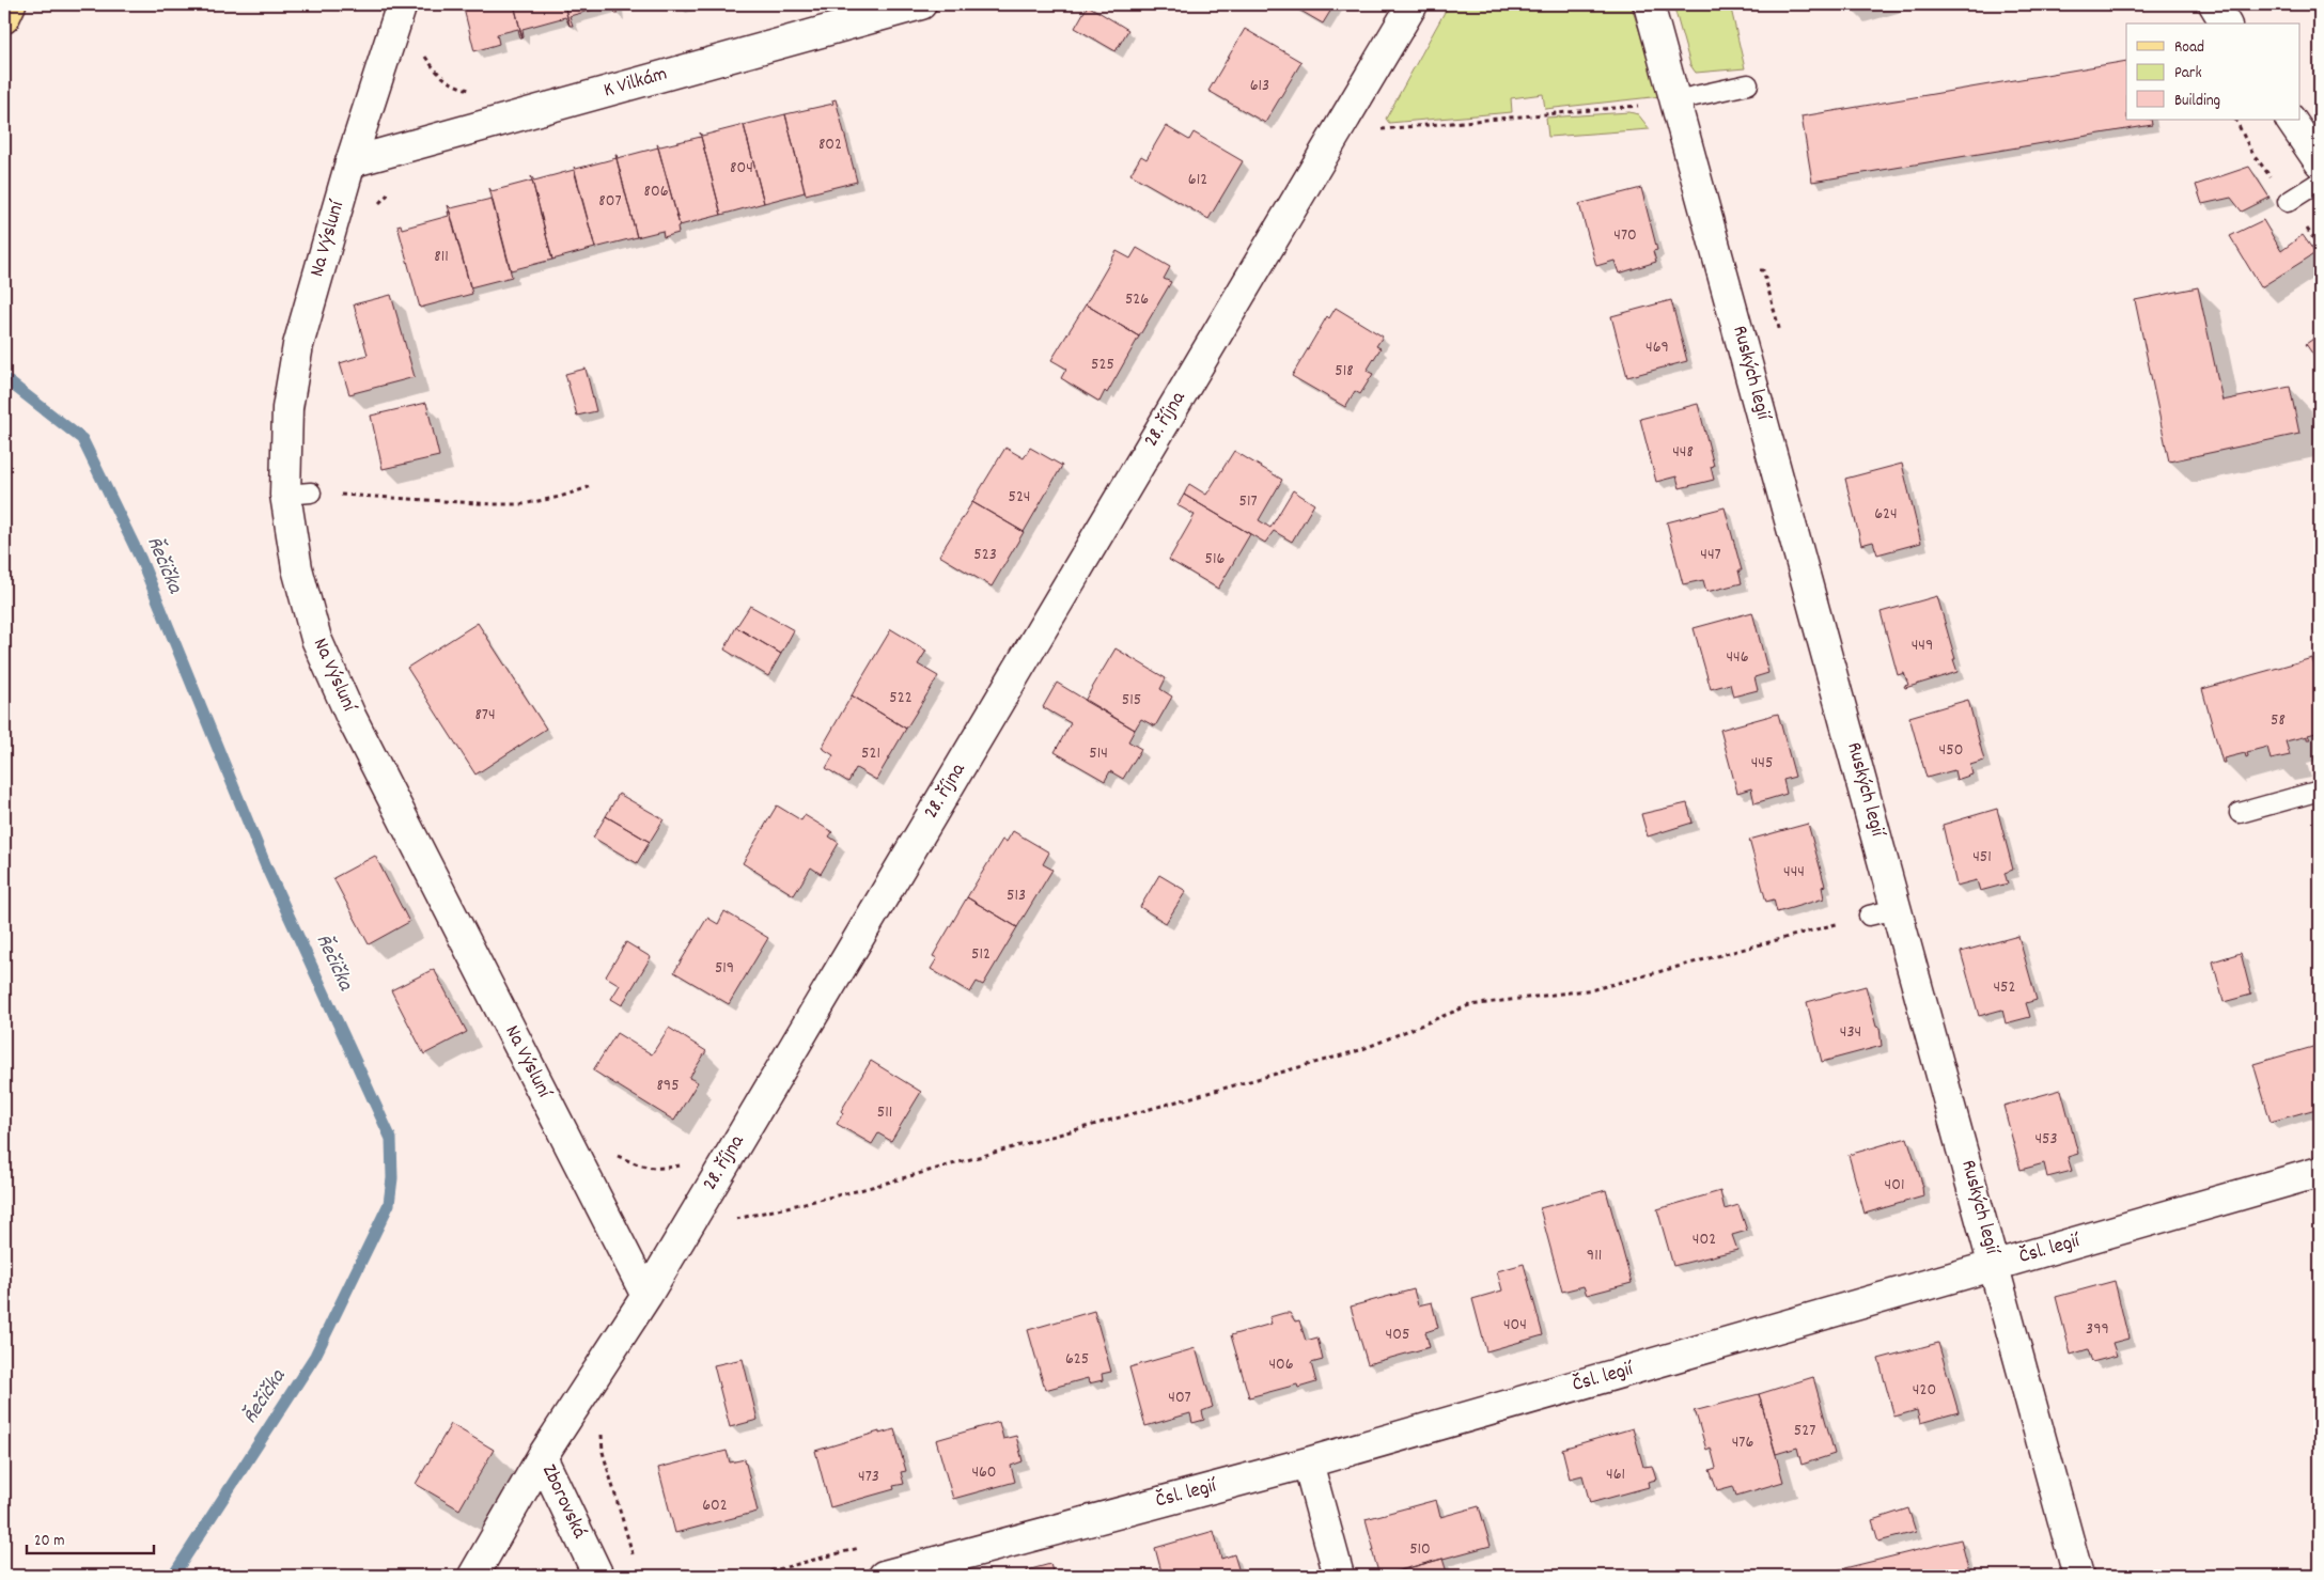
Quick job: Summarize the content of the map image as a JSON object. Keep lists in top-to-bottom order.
{
  "streets": {
    "street": [
      "K Vilkám",
      "Na Výsluní",
      "Ruských legií",
      "28. října",
      "Čsl. legií",
      "Zborovská"
    ]
  },
  "crossings": [
    ["K Vilkám", "Na Výsluní"],
    ["Na Výsluní", "28. října"],
    ["Ruských legií", "Čsl. legií"],
    ["28. října", "Zborovská"]
  ],
  "water": ["Řečička"],
  "house_numbers": [
    "613",
    "802",
    "804",
    "612",
    "806",
    "807",
    "470",
    "811",
    "526",
    "469",
    "525",
    "518",
    "448",
    "524",
    "517",
    "624",
    "523",
    "447",
    "516",
    "449",
    "446",
    "522",
    "515",
    "874",
    "58",
    "450",
    "521",
    "514",
    "445",
    "451",
    "444",
    "513",
    "512",
    "519",
    "452",
    "434",
    "895",
    "511",
    "453",
    "401",
    "402",
    "911",
    "404",
    "399",
    "405",
    "625",
    "406",
    "420",
    "407",
    "527",
    "476",
    "460",
    "461",
    "473",
    "602",
    "510"
  ],
  "legend": ["Road", "Park", "Building"],
  "scale_bar": "20 m"
}
